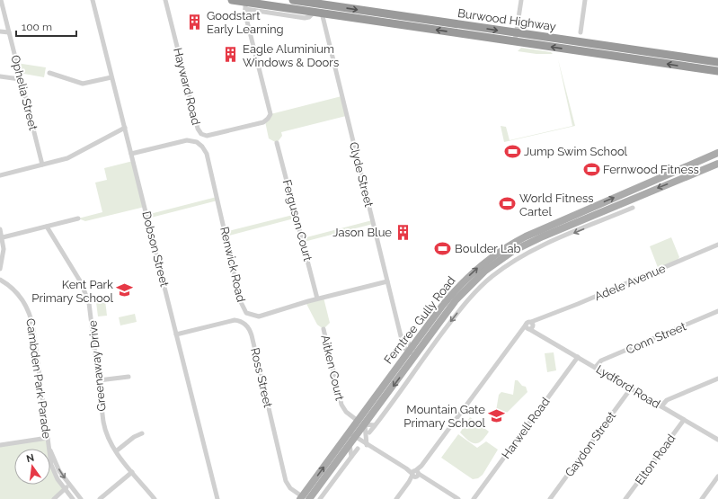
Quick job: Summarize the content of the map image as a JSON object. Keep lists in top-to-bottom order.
{
  "streets": {
    "highway": ["Burwood Highway"],
    "main road": ["Ferntree Gully Road"],
    "street": [
      "Hayward Road",
      "Ophelia Street",
      "Clyde Street",
      "Ferguson Court",
      "Dobson Street",
      "Renwick Road",
      "Adele Avenue",
      "Conn Street",
      "Greenaway Drive",
      "Aitken Court",
      "Ross Street",
      "Cambden Park Parade",
      "Lydford Road",
      "Harwell Road",
      "Gaydon Street",
      "Elton Road"
    ]
  },
  "crossings": [
    ["Burwood Highway", "Hayward Road"],
    ["Burwood Highway", "Clyde Street"],
    ["Clyde Street", "Renwick Road"],
    ["Clyde Street", "Ferntree Gully Road"],
    ["Ferguson Court", "Renwick Road"],
    ["Dobson Street", "Renwick Road"],
    ["Dobson Street", "Ross Street"],
    ["Adele Avenue", "Lydford Road"],
    ["Ferntree Gully Road", "Aitken Court"],
    ["Ferntree Gully Road", "Ross Street"],
    ["Conn Street", "Lydford Road"],
    ["Lydford Road", "Harwell Road"],
    ["Lydford Road", "Gaydon Street"],
    ["Lydford Road", "Elton Road"]
  ],
  "places": {
    "building": ["Goodstart Early Learning", "Eagle Aluminium Windows & Doors", "Jason Blue"],
    "sports": [
      "Jump Swim School",
      "Fernwood Fitness",
      "World Fitness Cartel",
      "Boulder Lab"
    ],
    "school or university": ["Kent Park Primary School", "Mountain Gate Primary School"]
  },
  "scale_bar": "100 m",
  "north": "top"
}
